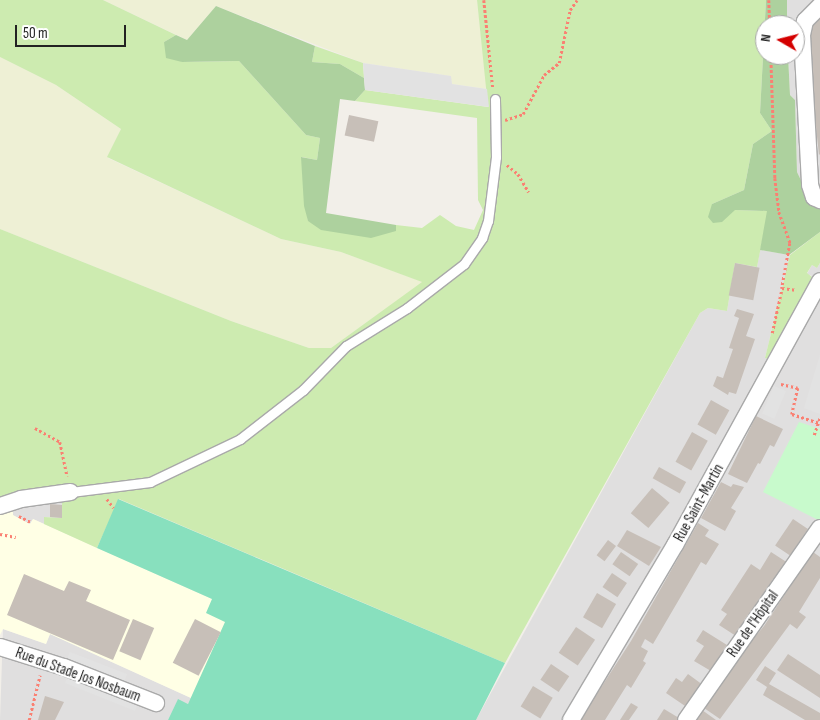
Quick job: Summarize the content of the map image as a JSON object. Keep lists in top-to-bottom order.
{
  "streets": {
    "street": ["Rue Saint-Martin", "Rue de l'Hôpital", "Rue du Stade Jos Nosbaum"]
  },
  "scale_bar": "50 m",
  "north": "left"
}
